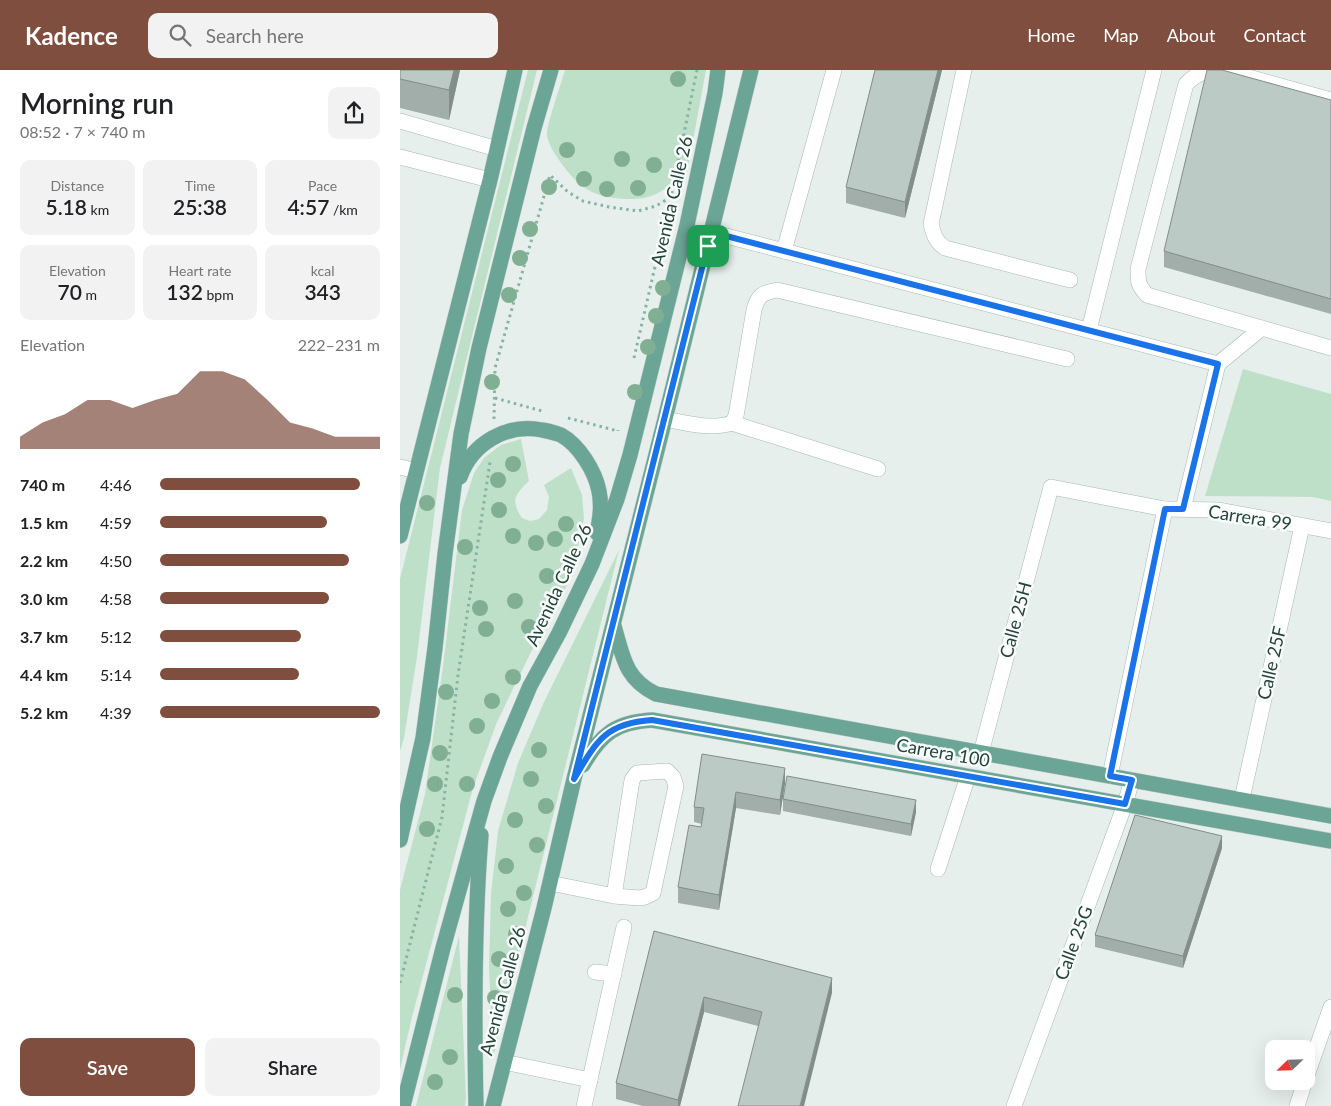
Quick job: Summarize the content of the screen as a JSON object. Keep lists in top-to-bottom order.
{
  "streets": {
    "main road": ["Avenida Calle 26", "Carrera 100"],
    "street": [
      "Carrera 99",
      "Calle 25H",
      "Calle 25F",
      "Calle 25G"
    ]
  },
  "crossings": [
    ["Avenida Calle 26", "Carrera 100"],
    ["Carrera 99", "Calle 25H"],
    ["Carrera 99", "Calle 25F"],
    ["Calle 25H", "Carrera 100"],
    ["Calle 25F", "Carrera 100"],
    ["Carrera 100", "Calle 25G"]
  ],
  "north": "bottom left",
  "page": {
    "header": "Kadence",
    "search": "Search here",
    "nav": [
      "Home",
      "Map",
      "About",
      "Contact"
    ],
    "heading": ["Morning run", "08:52 · 7 × 740 m"],
    "stats": [
      ["Distance", "5.18 km"],
      ["Time", "25:38"],
      ["Pace", "4:57 /km"],
      ["Elevation", "70 m"],
      ["Heart rate", "132 bpm"],
      ["kcal", "343"]
    ],
    "chart": ["Elevation", "222–231 m"],
    "list": [
      {
        "name": "740 m",
        "note": "4:46"
      },
      {
        "name": "1.5 km",
        "note": "4:59"
      },
      {
        "name": "2.2 km",
        "note": "4:50"
      },
      {
        "name": "3.0 km",
        "note": "4:58"
      },
      {
        "name": "3.7 km",
        "note": "5:12"
      },
      {
        "name": "4.4 km",
        "note": "5:14"
      },
      {
        "name": "5.2 km",
        "note": "4:39"
      }
    ],
    "buttons": ["Save", "Share"]
  }
}
